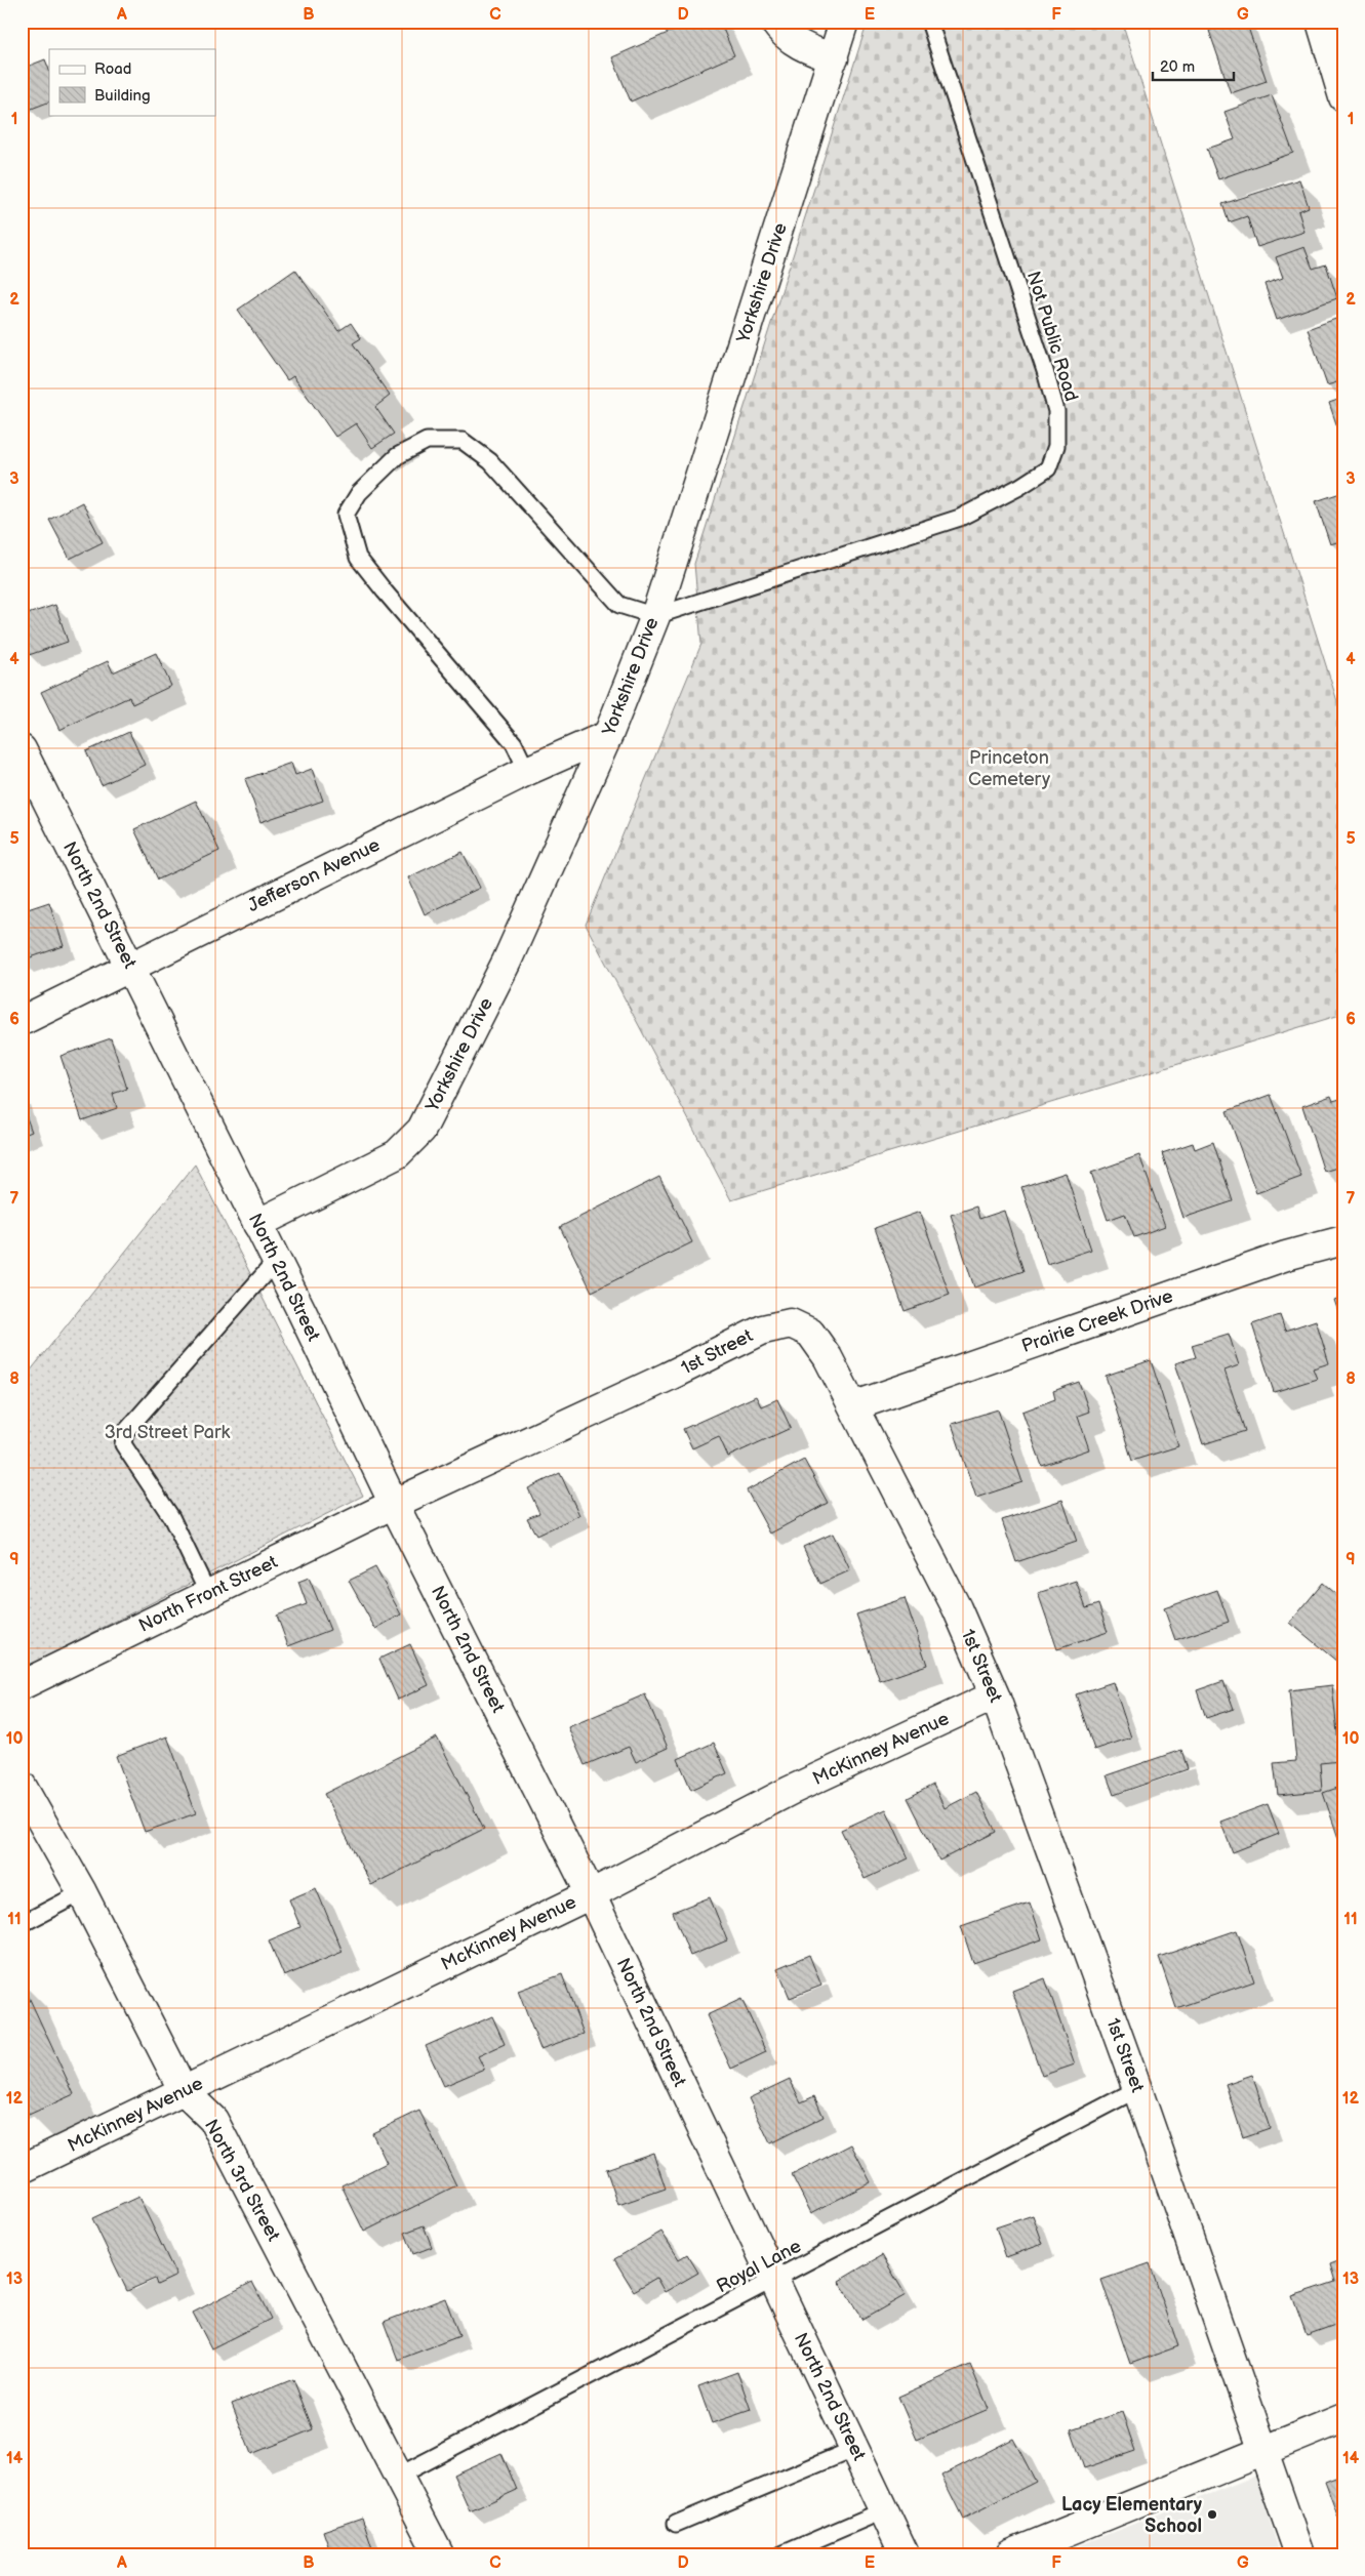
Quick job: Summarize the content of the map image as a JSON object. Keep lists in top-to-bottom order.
{
  "streets": {
    "street": [
      "Yorkshire Drive",
      "Jefferson Avenue",
      "North 2nd Street",
      "Prairie Creek Drive",
      "1st Street",
      "North Front Street",
      "McKinney Avenue",
      "North 3rd Street"
    ],
    "lane": ["Not Public Road", "Royal Lane"]
  },
  "crossings": [
    ["Yorkshire Drive", "Not Public Road"],
    ["Yorkshire Drive", "Jefferson Avenue"],
    ["Yorkshire Drive", "North 2nd Street"],
    ["Jefferson Avenue", "North 2nd Street"],
    ["North 2nd Street", "1st Street"],
    ["North 2nd Street", "North Front Street"],
    ["North 2nd Street", "McKinney Avenue"],
    ["North 2nd Street", "Royal Lane"],
    ["Prairie Creek Drive", "1st Street"],
    ["1st Street", "North Front Street"],
    ["1st Street", "McKinney Avenue"],
    ["1st Street", "Royal Lane"],
    ["McKinney Avenue", "North 3rd Street"],
    ["North 3rd Street", "Royal Lane"]
  ],
  "parks": ["Princeton Cemetery", "3rd Street Park"],
  "places": ["Lacy Elementary School"],
  "legend": ["Road", "Building"],
  "scale_bar": "20 m",
  "grid": {
    "columns": [
      "A",
      "B",
      "C",
      "D",
      "E",
      "F",
      "G"
    ],
    "rows": [
      "1",
      "2",
      "3",
      "4",
      "5",
      "6",
      "7",
      "8",
      "9",
      "10",
      "11",
      "12",
      "13",
      "14"
    ]
  }
}
